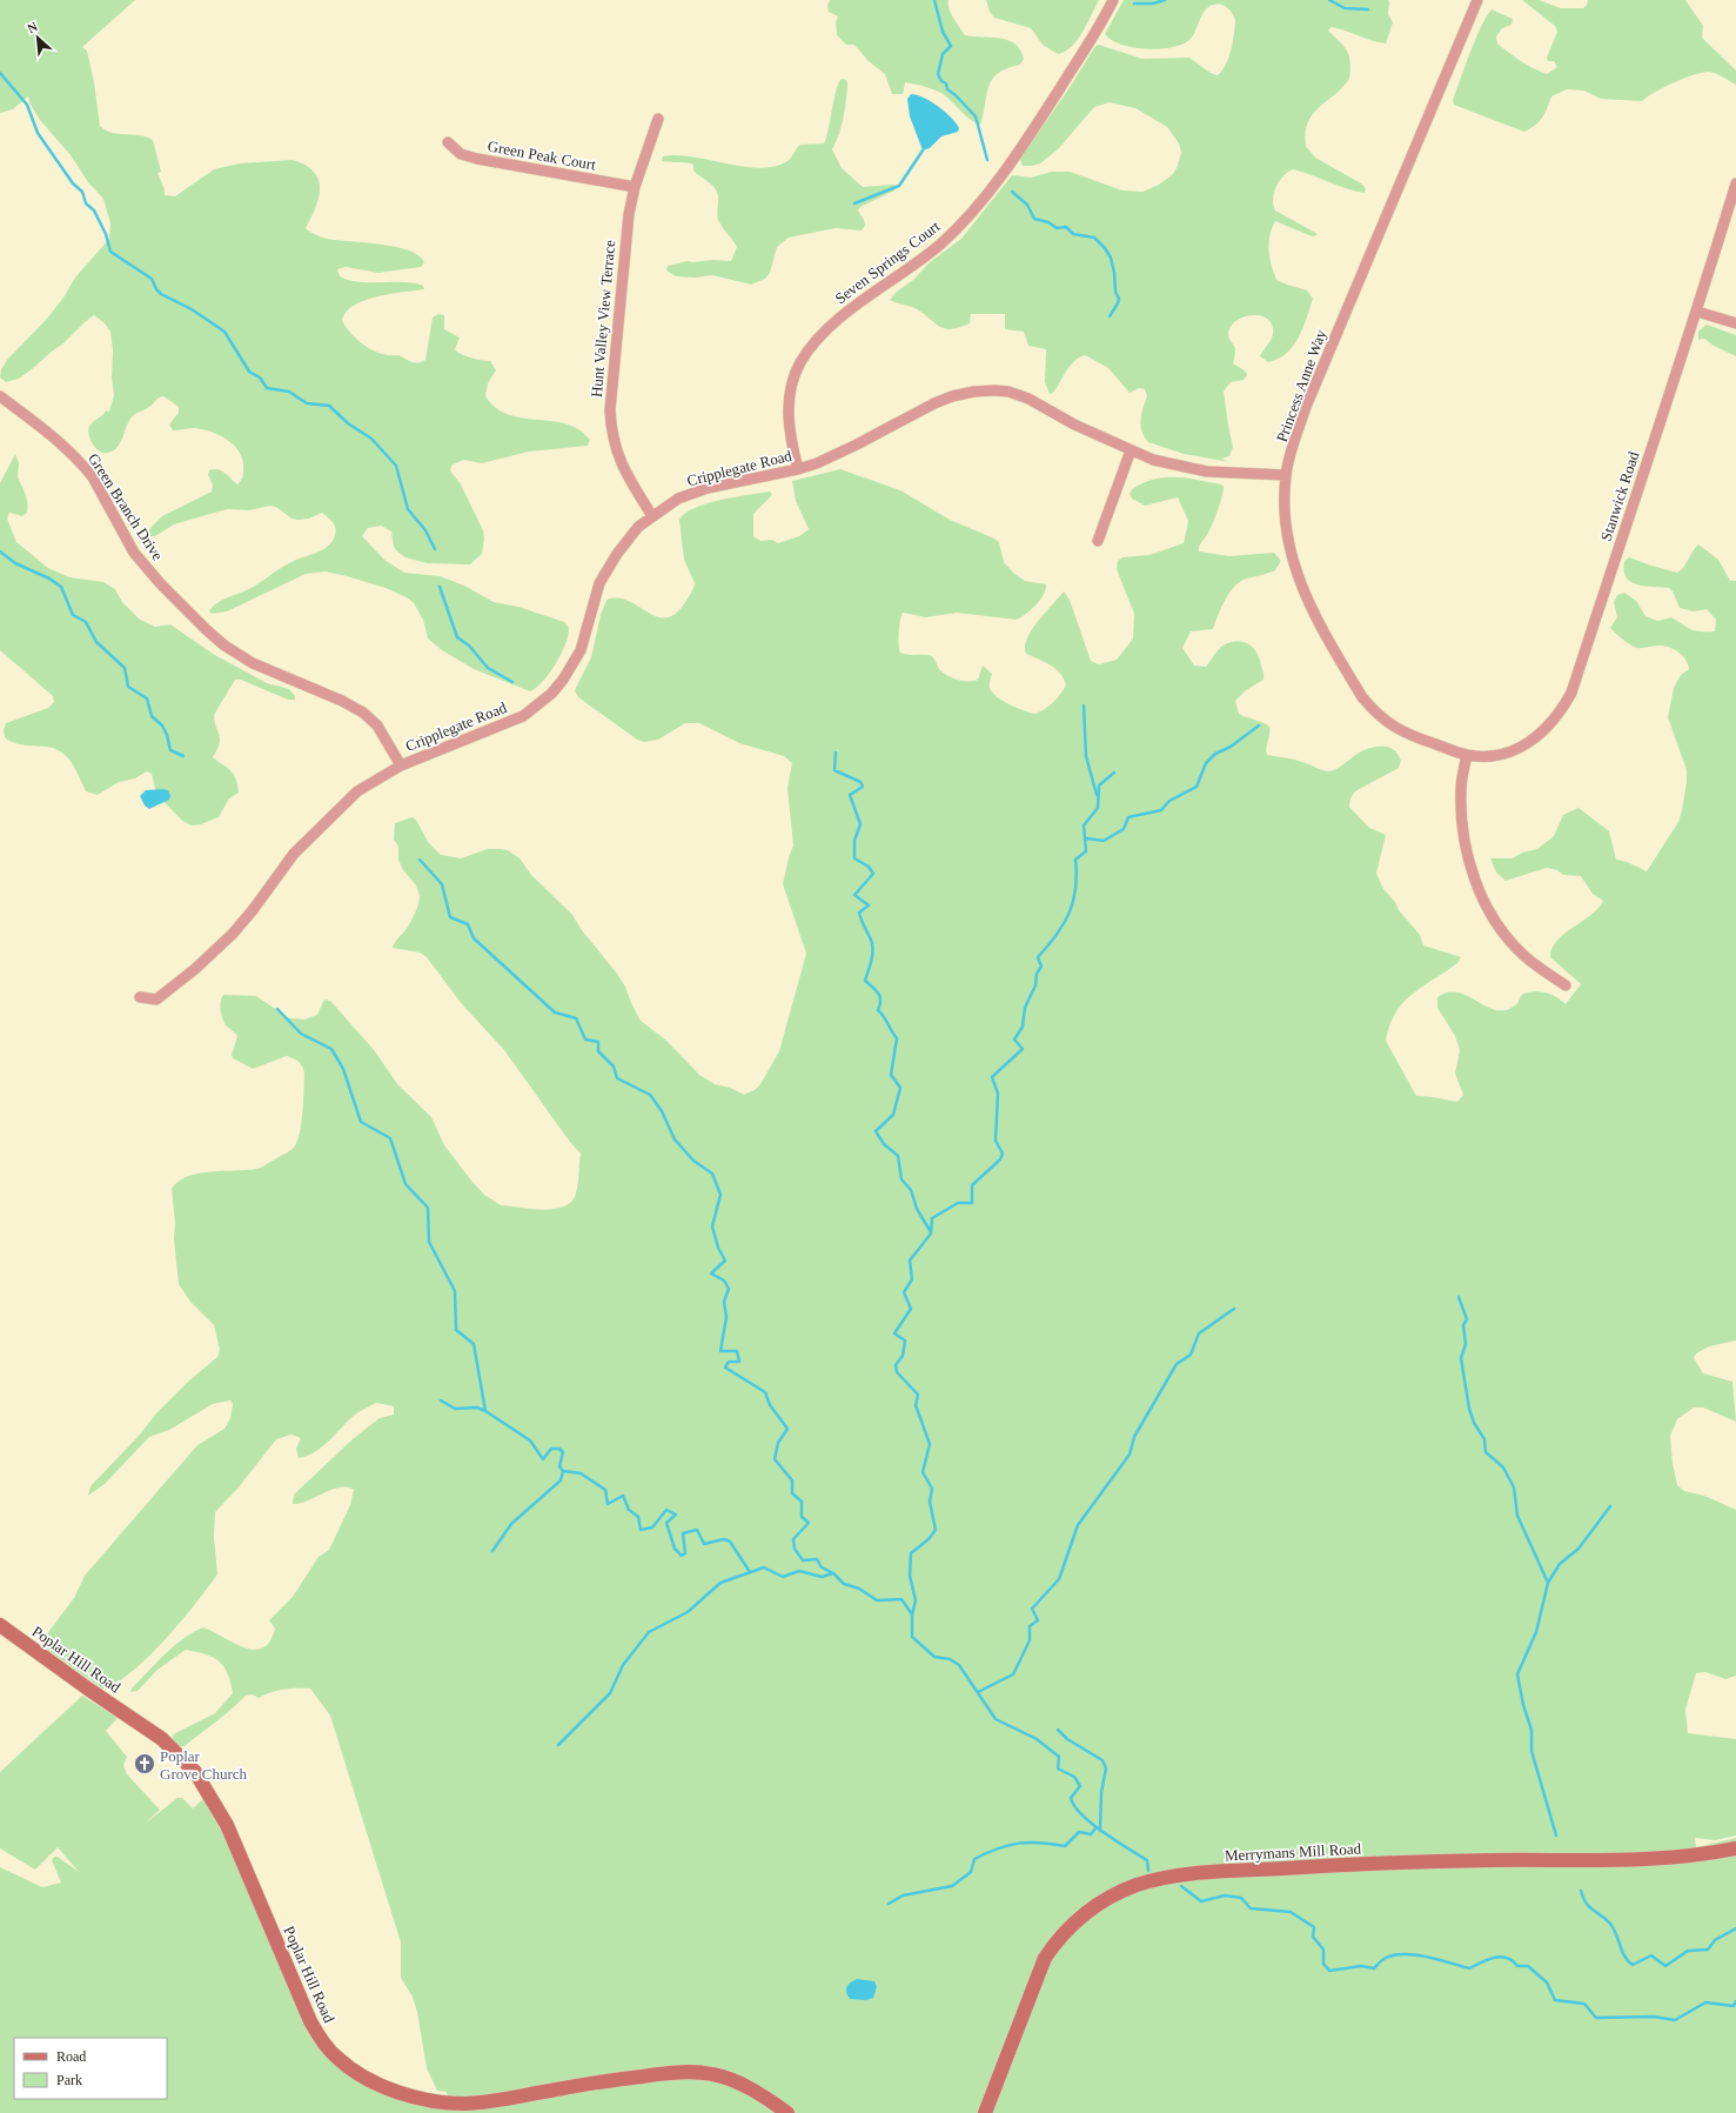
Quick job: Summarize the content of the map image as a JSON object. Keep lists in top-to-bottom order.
{
  "streets": {
    "street": [
      "Green Peak Court",
      "Seven Springs Court",
      "Hunt Valley View Terrace",
      "Princess Anne Way",
      "Cripplegate Road",
      "Stanwick Road",
      "Green Branch Drive",
      "Poplar Hill Road",
      "Merrymans Mill Road"
    ]
  },
  "crossings": [
    ["Green Peak Court", "Hunt Valley View Terrace"],
    ["Seven Springs Court", "Cripplegate Road"],
    ["Hunt Valley View Terrace", "Cripplegate Road"],
    ["Princess Anne Way", "Cripplegate Road"],
    ["Princess Anne Way", "Stanwick Road"],
    ["Cripplegate Road", "Green Branch Drive"]
  ],
  "places": {
    "church": ["Poplar Grove Church"]
  },
  "legend": ["Road", "Park"],
  "north": "top left"
}
